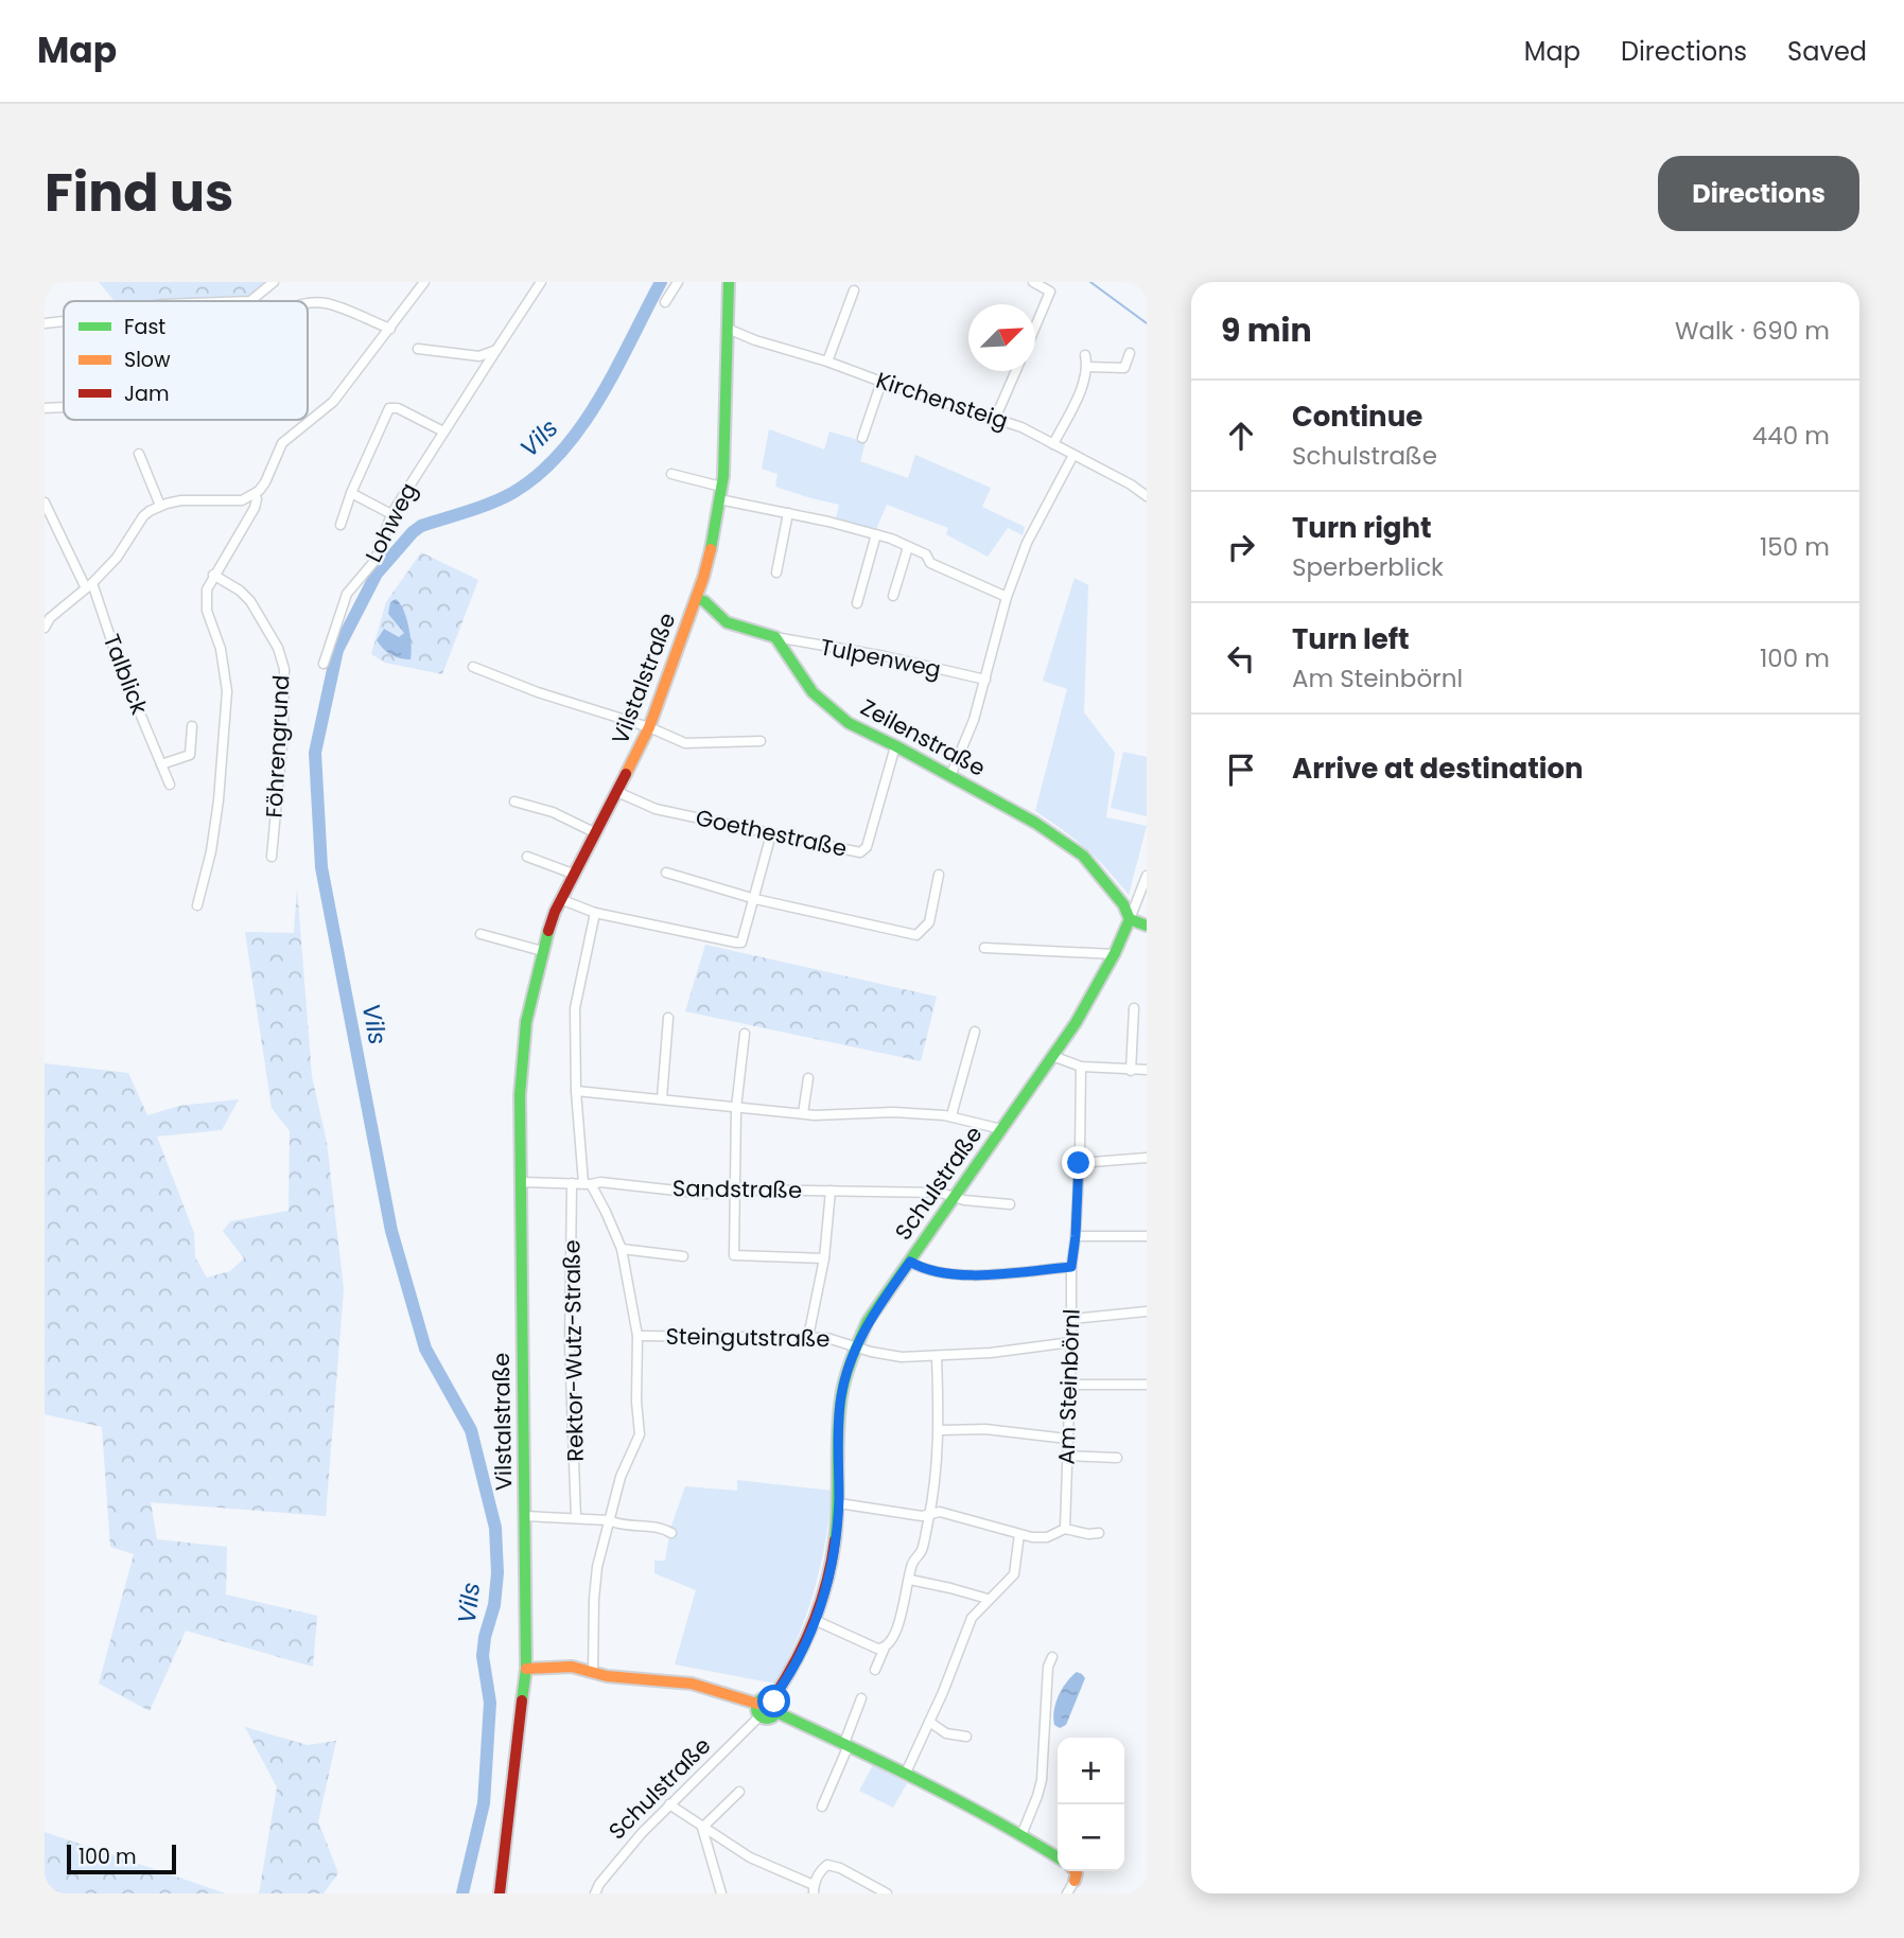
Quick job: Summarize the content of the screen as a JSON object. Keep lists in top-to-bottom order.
{
  "streets": {
    "street": [
      "Kirchensteig",
      "Lohweg",
      "Tulpenweg",
      "Talblick",
      "Vilstalstraße",
      "Zeilenstraße",
      "Föhrengrund",
      "Goethestraße",
      "Schulstraße",
      "Sandstraße",
      "Steingutstraße",
      "Rektor-Wutz-Straße",
      "Am Steinbörnl"
    ]
  },
  "crossings": [
    ["Kirchensteig", "Vilstalstraße"],
    ["Tulpenweg", "Zeilenstraße"],
    ["Vilstalstraße", "Goethestraße"],
    ["Vilstalstraße", "Sandstraße"],
    ["Zeilenstraße", "Goethestraße"],
    ["Zeilenstraße", "Schulstraße"],
    ["Schulstraße", "Sandstraße"],
    ["Schulstraße", "Steingutstraße"],
    ["Sandstraße", "Rektor-Wutz-Straße"],
    ["Steingutstraße", "Am Steinbörnl"]
  ],
  "water": ["Vils"],
  "legend": ["Fast", "Slow", "Jam"],
  "scale_bar": "100 m",
  "north": "top right",
  "page": {
    "header": "Map",
    "nav": ["Map", "Directions", "Saved"],
    "title": "Find us",
    "buttons": "Directions",
    "heading": ["9 min", "Walk · 690 m"],
    "list": [
      ["Continue", "Schulstraße", "440 m"],
      ["Turn right", "Sperberblick", "150 m"],
      ["Turn left", "Am Steinbörnl", "100 m"],
      "Arrive at destination"
    ],
    "map_buttons": ["+", "−"],
    "scale": "100 m"
  }
}
